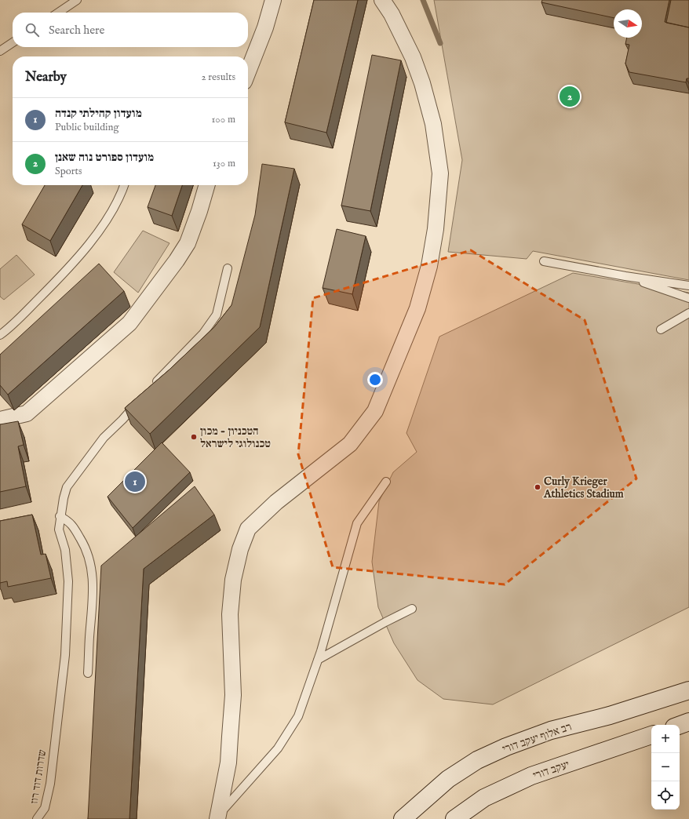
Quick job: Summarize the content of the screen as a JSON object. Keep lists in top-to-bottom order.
{
  "streets": {
    "main road": ["רב אלוף יעקב דורי", "יעקב דורי"],
    "lane": ["שדרות דוד רוז"]
  },
  "places": ["הטכניון - מכון טכנולוגי לישראל", "Curly Krieger Athletics Stadium"],
  "north": "right",
  "page": {
    "search": "Search here",
    "heading": ["Nearby", "2 results"],
    "pins": ["2", "1"],
    "list": [
      {
        "mark": "1",
        "name": "מועדון קהילתי קנדה",
        "note": "Public building",
        "value": "100 m"
      },
      {
        "mark": "2",
        "name": "מועדון ספורט נוה שאנן",
        "note": "Sports",
        "value": "130 m"
      }
    ],
    "map_buttons": ["+", "−"]
  }
}
